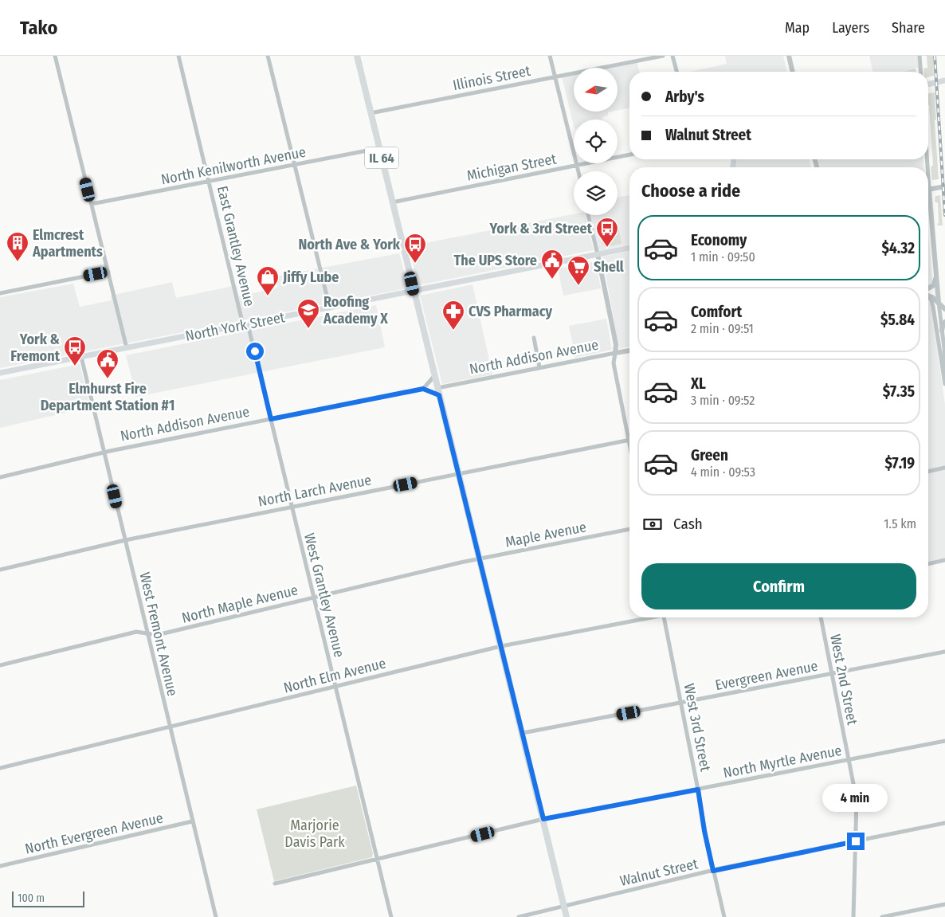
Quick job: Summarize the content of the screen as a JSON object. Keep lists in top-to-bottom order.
{
  "streets": {
    "main road": ["IL 64", "North York Street"],
    "street": [
      "Illinois Street",
      "North Kenilworth Avenue",
      "Michigan Street",
      "East Grantley Avenue",
      "North Addison Avenue",
      "North Larch Avenue",
      "Maple Avenue",
      "West Grantley Avenue",
      "North Maple Avenue",
      "West Fremont Avenue",
      "North Elm Avenue",
      "Evergreen Avenue",
      "West 2nd Street",
      "West 3rd Street",
      "North Myrtle Avenue",
      "North Evergreen Avenue",
      "Walnut Street"
    ]
  },
  "crossings": [
    ["Illinois Street", "IL 64"],
    ["IL 64", "North Kenilworth Avenue"],
    ["IL 64", "Michigan Street"],
    ["IL 64", "North York Street"],
    ["IL 64", "North Addison Avenue"],
    ["IL 64", "North Larch Avenue"],
    ["IL 64", "Maple Avenue"],
    ["IL 64", "North Elm Avenue"],
    ["IL 64", "Evergreen Avenue"],
    ["IL 64", "North Myrtle Avenue"],
    ["IL 64", "Walnut Street"],
    ["North Kenilworth Avenue", "East Grantley Avenue"],
    ["East Grantley Avenue", "North York Street"],
    ["East Grantley Avenue", "West Grantley Avenue"],
    ["North York Street", "West Grantley Avenue"],
    ["North York Street", "West Fremont Avenue"],
    ["North Addison Avenue", "West Grantley Avenue"],
    ["North Addison Avenue", "West Fremont Avenue"],
    ["North Larch Avenue", "West Grantley Avenue"],
    ["North Larch Avenue", "West Fremont Avenue"],
    ["Maple Avenue", "North Maple Avenue"],
    ["West Grantley Avenue", "North Maple Avenue"],
    ["West Grantley Avenue", "North Elm Avenue"],
    ["West Grantley Avenue", "North Myrtle Avenue"],
    ["North Maple Avenue", "West Fremont Avenue"],
    ["West Fremont Avenue", "North Elm Avenue"],
    ["West Fremont Avenue", "North Evergreen Avenue"],
    ["Evergreen Avenue", "West 2nd Street"],
    ["Evergreen Avenue", "West 3rd Street"],
    ["West 2nd Street", "North Myrtle Avenue"],
    ["West 2nd Street", "Walnut Street"],
    ["West 3rd Street", "North Myrtle Avenue"],
    ["West 3rd Street", "Walnut Street"]
  ],
  "parks": ["Marjorie Davis Park"],
  "places": {
    "bus stop": ["York & 3rd Street", "North Ave & York", "York & Fremont"],
    "building": ["Elmcrest Apartments"],
    "public building": ["The UPS Store", "Elmhurst Fire Department Station #1"],
    "supermarket": ["Shell"],
    "shop": ["Jiffy Lube"],
    "school or university": ["Roofing Academy X"],
    "pharmacy": ["CVS Pharmacy"]
  },
  "scale_bar": "100 m",
  "north": "left",
  "page": {
    "header": "Tako",
    "nav": ["Map", "Layers", "Share"],
    "banner": ["Arby's", "Walnut Street"],
    "heading": "Choose a ride",
    "list": [
      {
        "name": "Economy",
        "note": "1 min · 09:50",
        "value": "$4.32"
      },
      {
        "name": "Comfort",
        "note": "2 min · 09:51",
        "value": "$5.84"
      },
      {
        "name": "XL",
        "note": "3 min · 09:52",
        "value": "$7.35"
      },
      {
        "name": "Green",
        "note": "4 min · 09:53",
        "value": "$7.19"
      }
    ],
    "pay": ["Cash", "1.5 km"],
    "buttons": "Confirm",
    "bubble": "4 min",
    "scale": "100 m"
  }
}
